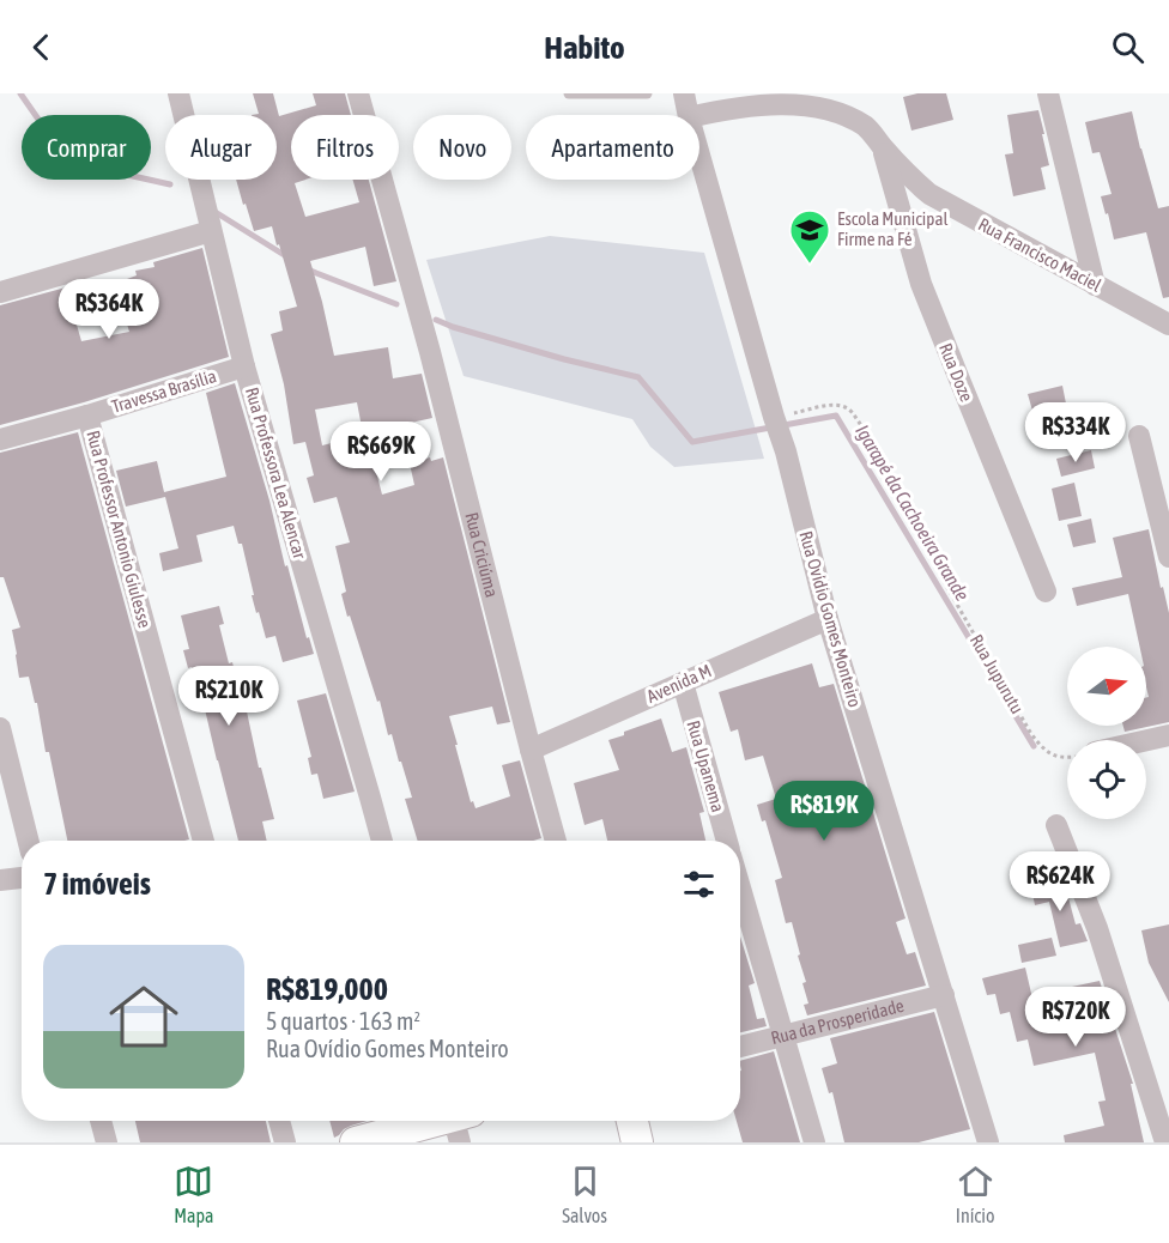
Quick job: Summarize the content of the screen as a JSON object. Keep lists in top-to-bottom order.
{
  "streets": {
    "street": [
      "Rua Francisco Maciel",
      "Rua Doze",
      "Travessa Brasília",
      "Rua Professora Lea Alencar",
      "Rua Professor Antonio Giulesse",
      "Rua Criciúma",
      "Rua Ovídio Gomes Monteiro",
      "Avenida M",
      "Rua Upanema",
      "Rua da Prosperidade"
    ],
    "path": ["Rua Jupurutu"]
  },
  "crossings": [
    ["Rua Francisco Maciel", "Rua Doze"],
    ["Travessa Brasília", "Rua Professora Lea Alencar"],
    ["Travessa Brasília", "Rua Professor Antonio Giulesse"],
    ["Rua Criciúma", "Avenida M"],
    ["Rua Ovídio Gomes Monteiro", "Rua Jupurutu"],
    ["Rua Ovídio Gomes Monteiro", "Avenida M"],
    ["Rua Ovídio Gomes Monteiro", "Rua da Prosperidade"],
    ["Avenida M", "Rua Upanema"]
  ],
  "water": ["Igarapé da Cachoeira Grande"],
  "places": {
    "school or university": ["Escola Municipal Firme na Fé"]
  },
  "north": "right",
  "page": {
    "header": "Habito",
    "chip": [
      "Comprar",
      "Alugar",
      "Filtros",
      "Novo",
      "Apartamento"
    ],
    "price": [
      "R$364K",
      "R$334K",
      "R$669K",
      "R$210K",
      "R$819K",
      "R$624K",
      "R$720K"
    ],
    "heading": "7 imóveis",
    "list": [
      {
        "name": "R$819,000",
        "note": "5 quartos · 163 m² · Rua Ovídio Gomes Monteiro"
      }
    ],
    "tabs": ["Mapa", "Salvos", "Início"]
  }
}
